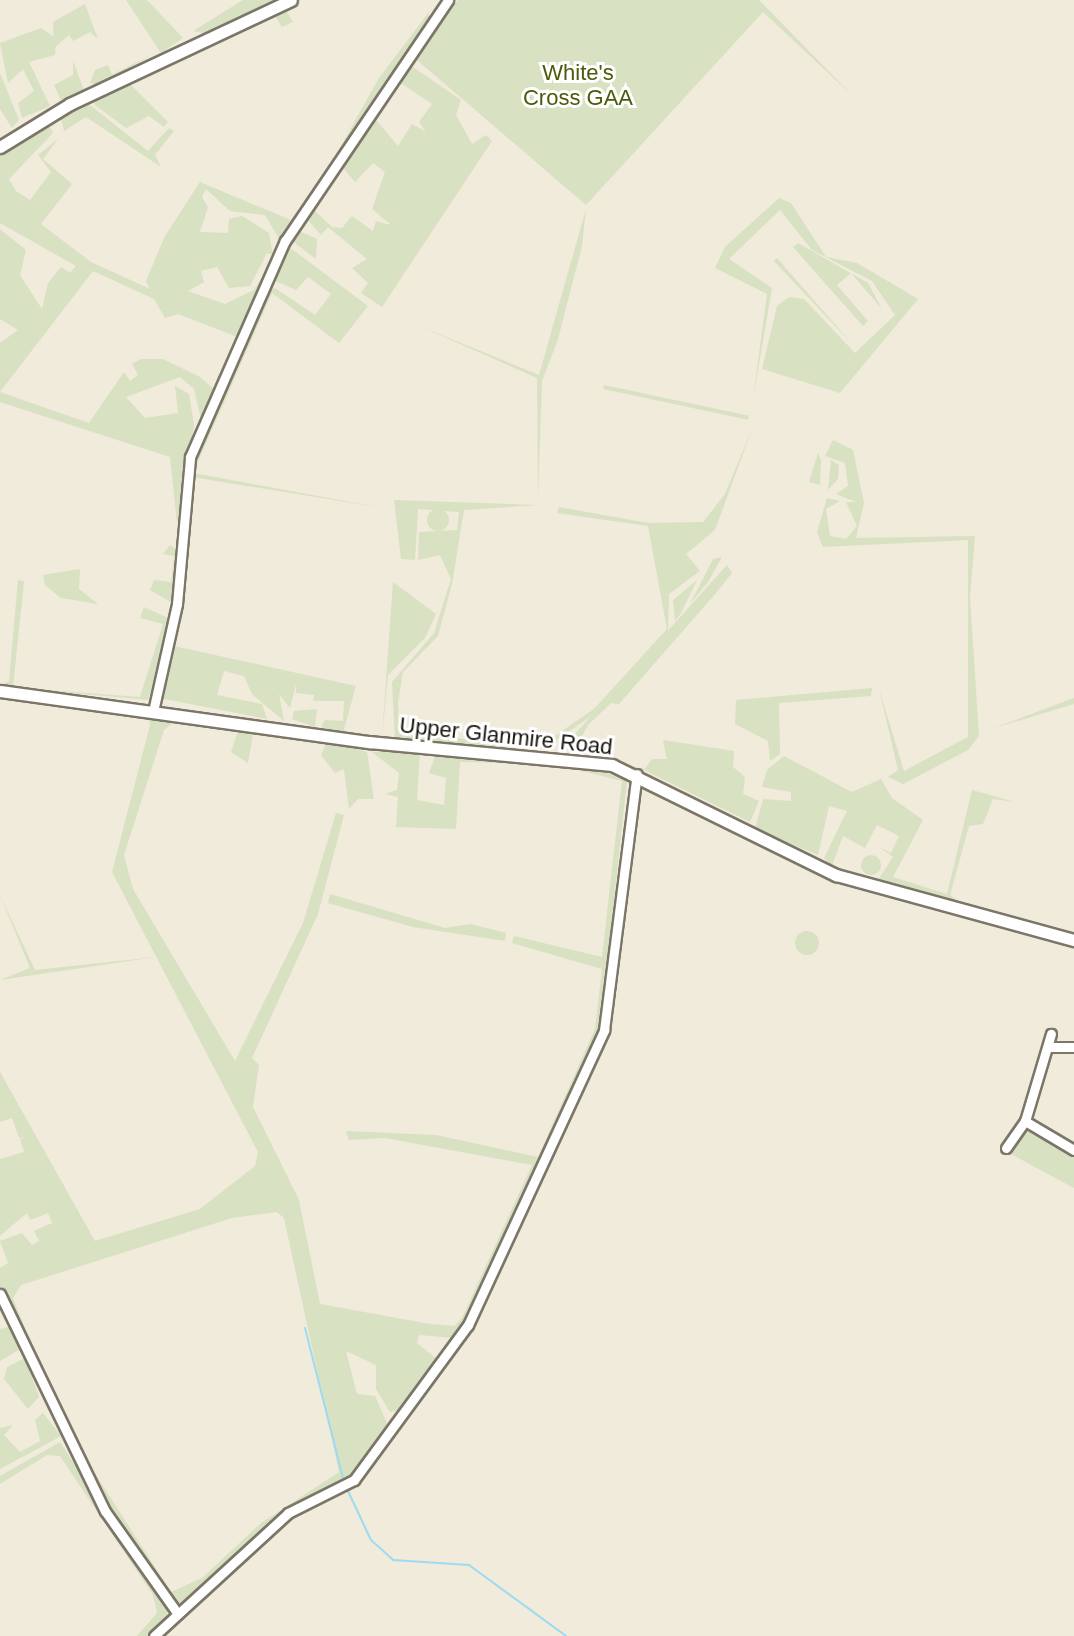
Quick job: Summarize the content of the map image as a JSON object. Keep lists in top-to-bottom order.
{
  "streets": {
    "main road": ["Upper Glanmire Road"]
  },
  "parks": ["White's Cross GAA"]
}
